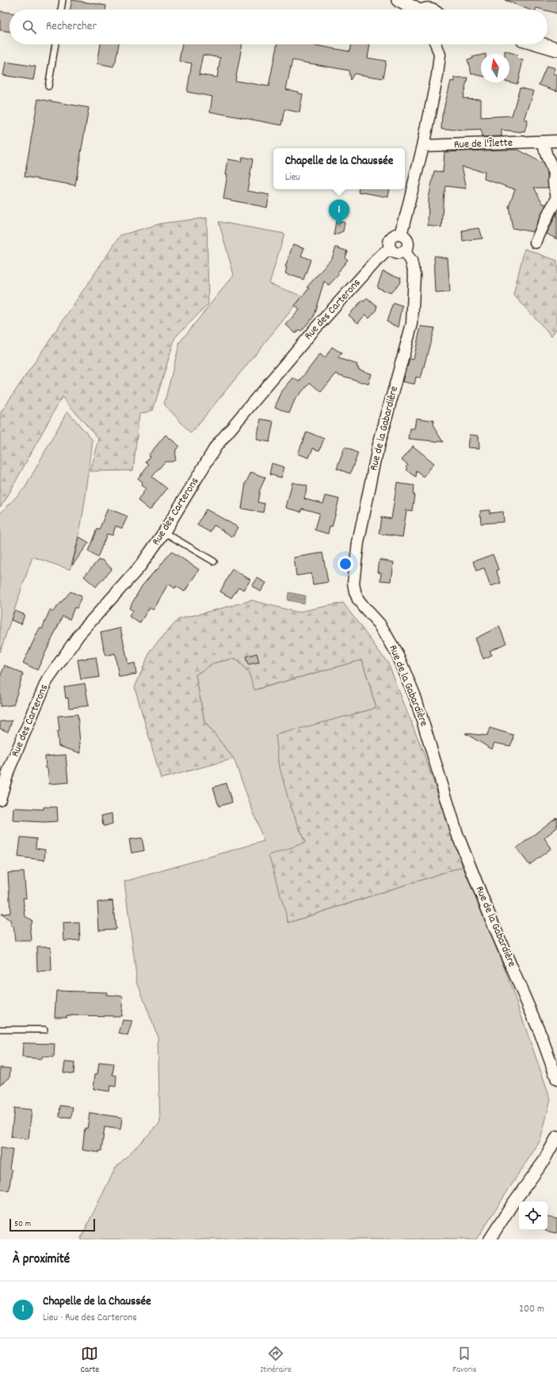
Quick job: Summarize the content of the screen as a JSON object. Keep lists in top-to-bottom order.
{
  "streets": {
    "street": ["Rue de l'Îlette", "Rue des Carterons", "Rue de la Gabardière"]
  },
  "crossings": [
    ["Rue des Carterons", "Rue de la Gabardière"]
  ],
  "scale_bar": "50 m",
  "north": "top",
  "page": {
    "search": "Rechercher",
    "popup": ["Chapelle de la Chaussée", "Lieu"],
    "pins": "1",
    "scale": "50 m",
    "heading": "À proximité",
    "list": [
      {
        "mark": "1",
        "name": "Chapelle de la Chaussée",
        "note": "Lieu · Rue des Carterons",
        "value": "200 m"
      }
    ],
    "nav": ["Carte", "Itinéraire", "Favoris"]
  }
}
